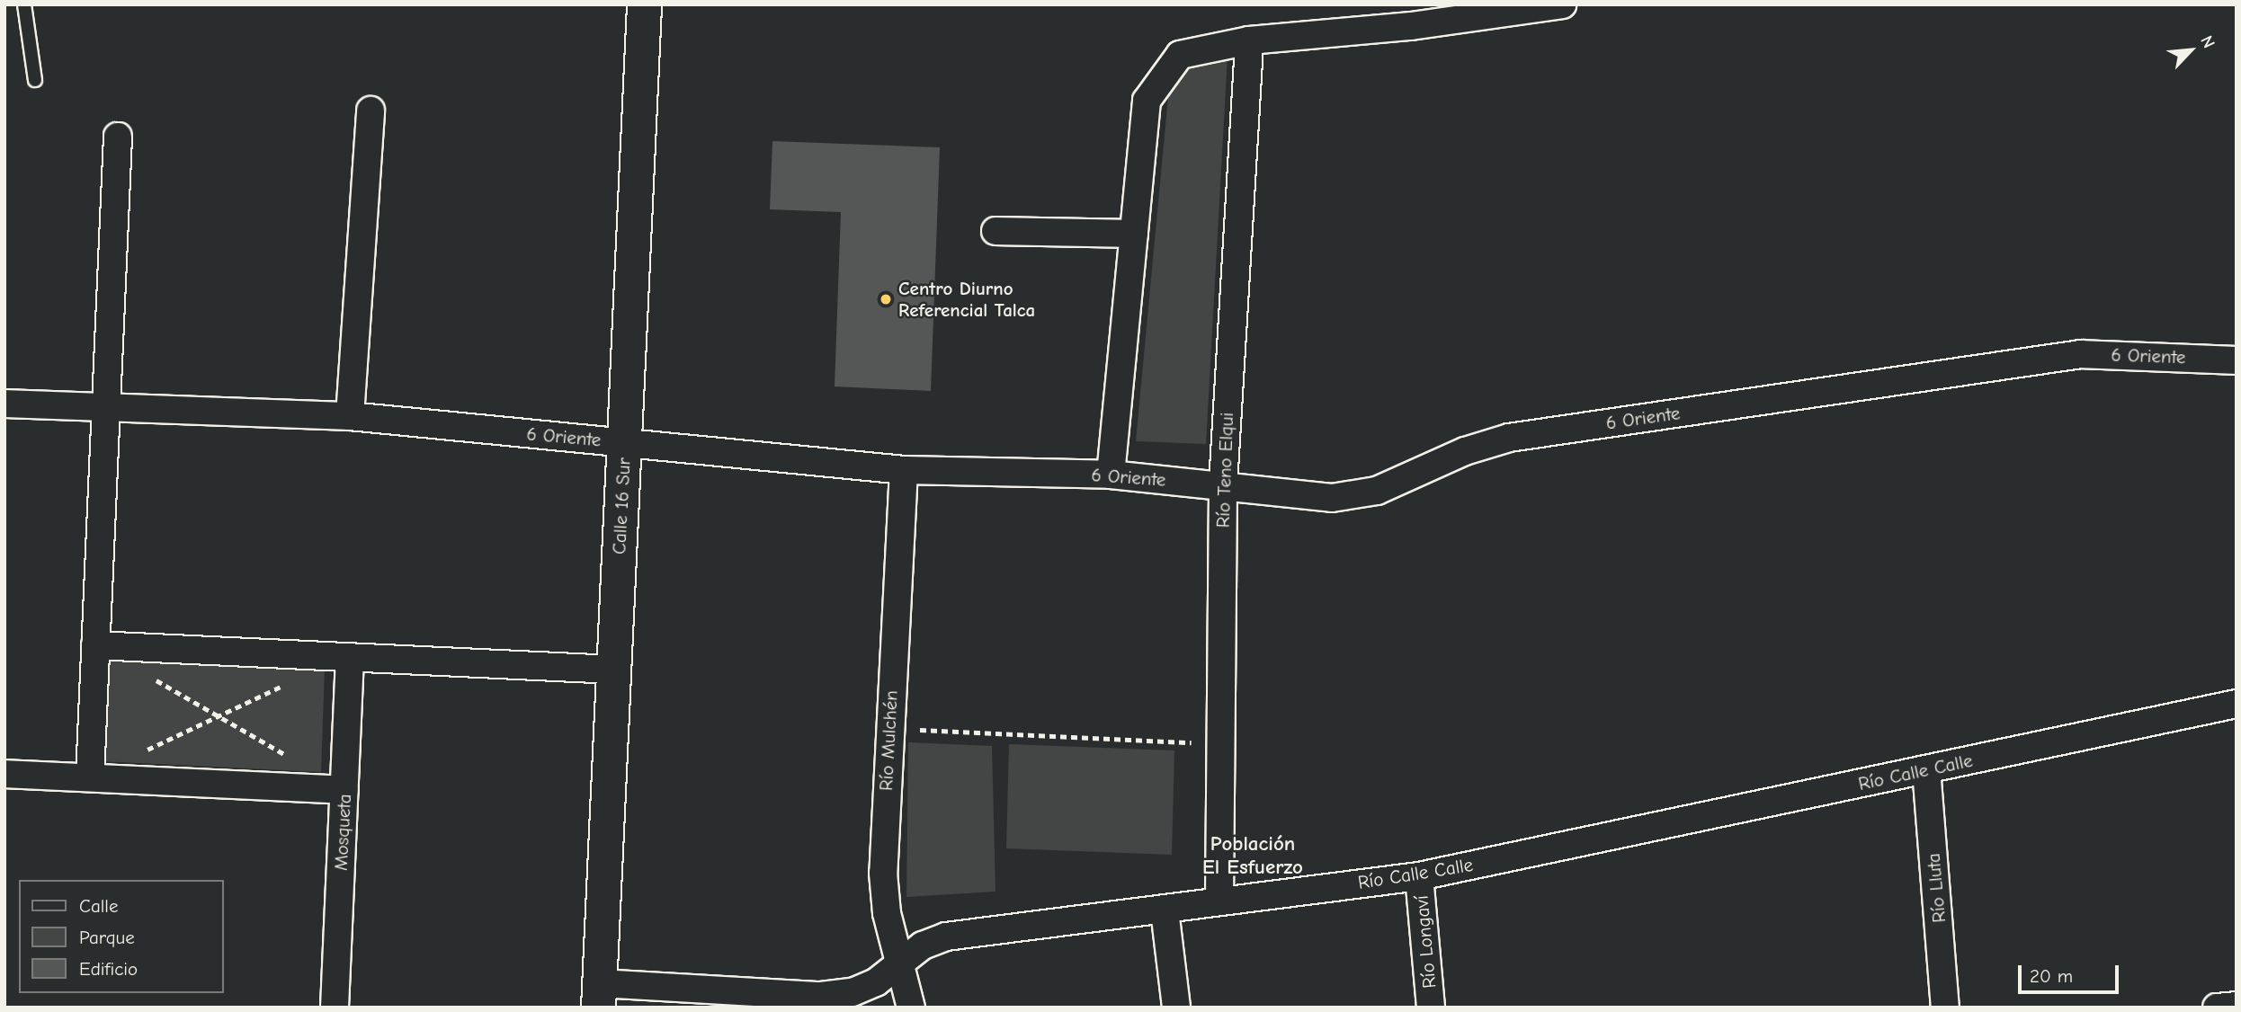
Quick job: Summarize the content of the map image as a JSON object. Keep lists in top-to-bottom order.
{
  "streets": {
    "street": [
      "6 Oriente",
      "Río Teno Elqui",
      "Calle 16 Sur",
      "Río Mulchén",
      "Río Calle Calle",
      "Mosqueta",
      "Río Lluta",
      "Río Longaví"
    ]
  },
  "crossings": [
    ["6 Oriente", "Río Teno Elqui"],
    ["6 Oriente", "Calle 16 Sur"],
    ["6 Oriente", "Río Mulchén"],
    ["Río Teno Elqui", "Río Calle Calle"],
    ["Calle 16 Sur", "Río Calle Calle"],
    ["Río Mulchén", "Río Calle Calle"],
    ["Río Calle Calle", "Río Lluta"],
    ["Río Calle Calle", "Río Longaví"]
  ],
  "districts": ["Población El Esfuerzo"],
  "places": ["Centro Diurno Referencial Talca"],
  "legend": ["Calle", "Parque", "Edificio"],
  "scale_bar": "20 m",
  "north": "top right"
}
